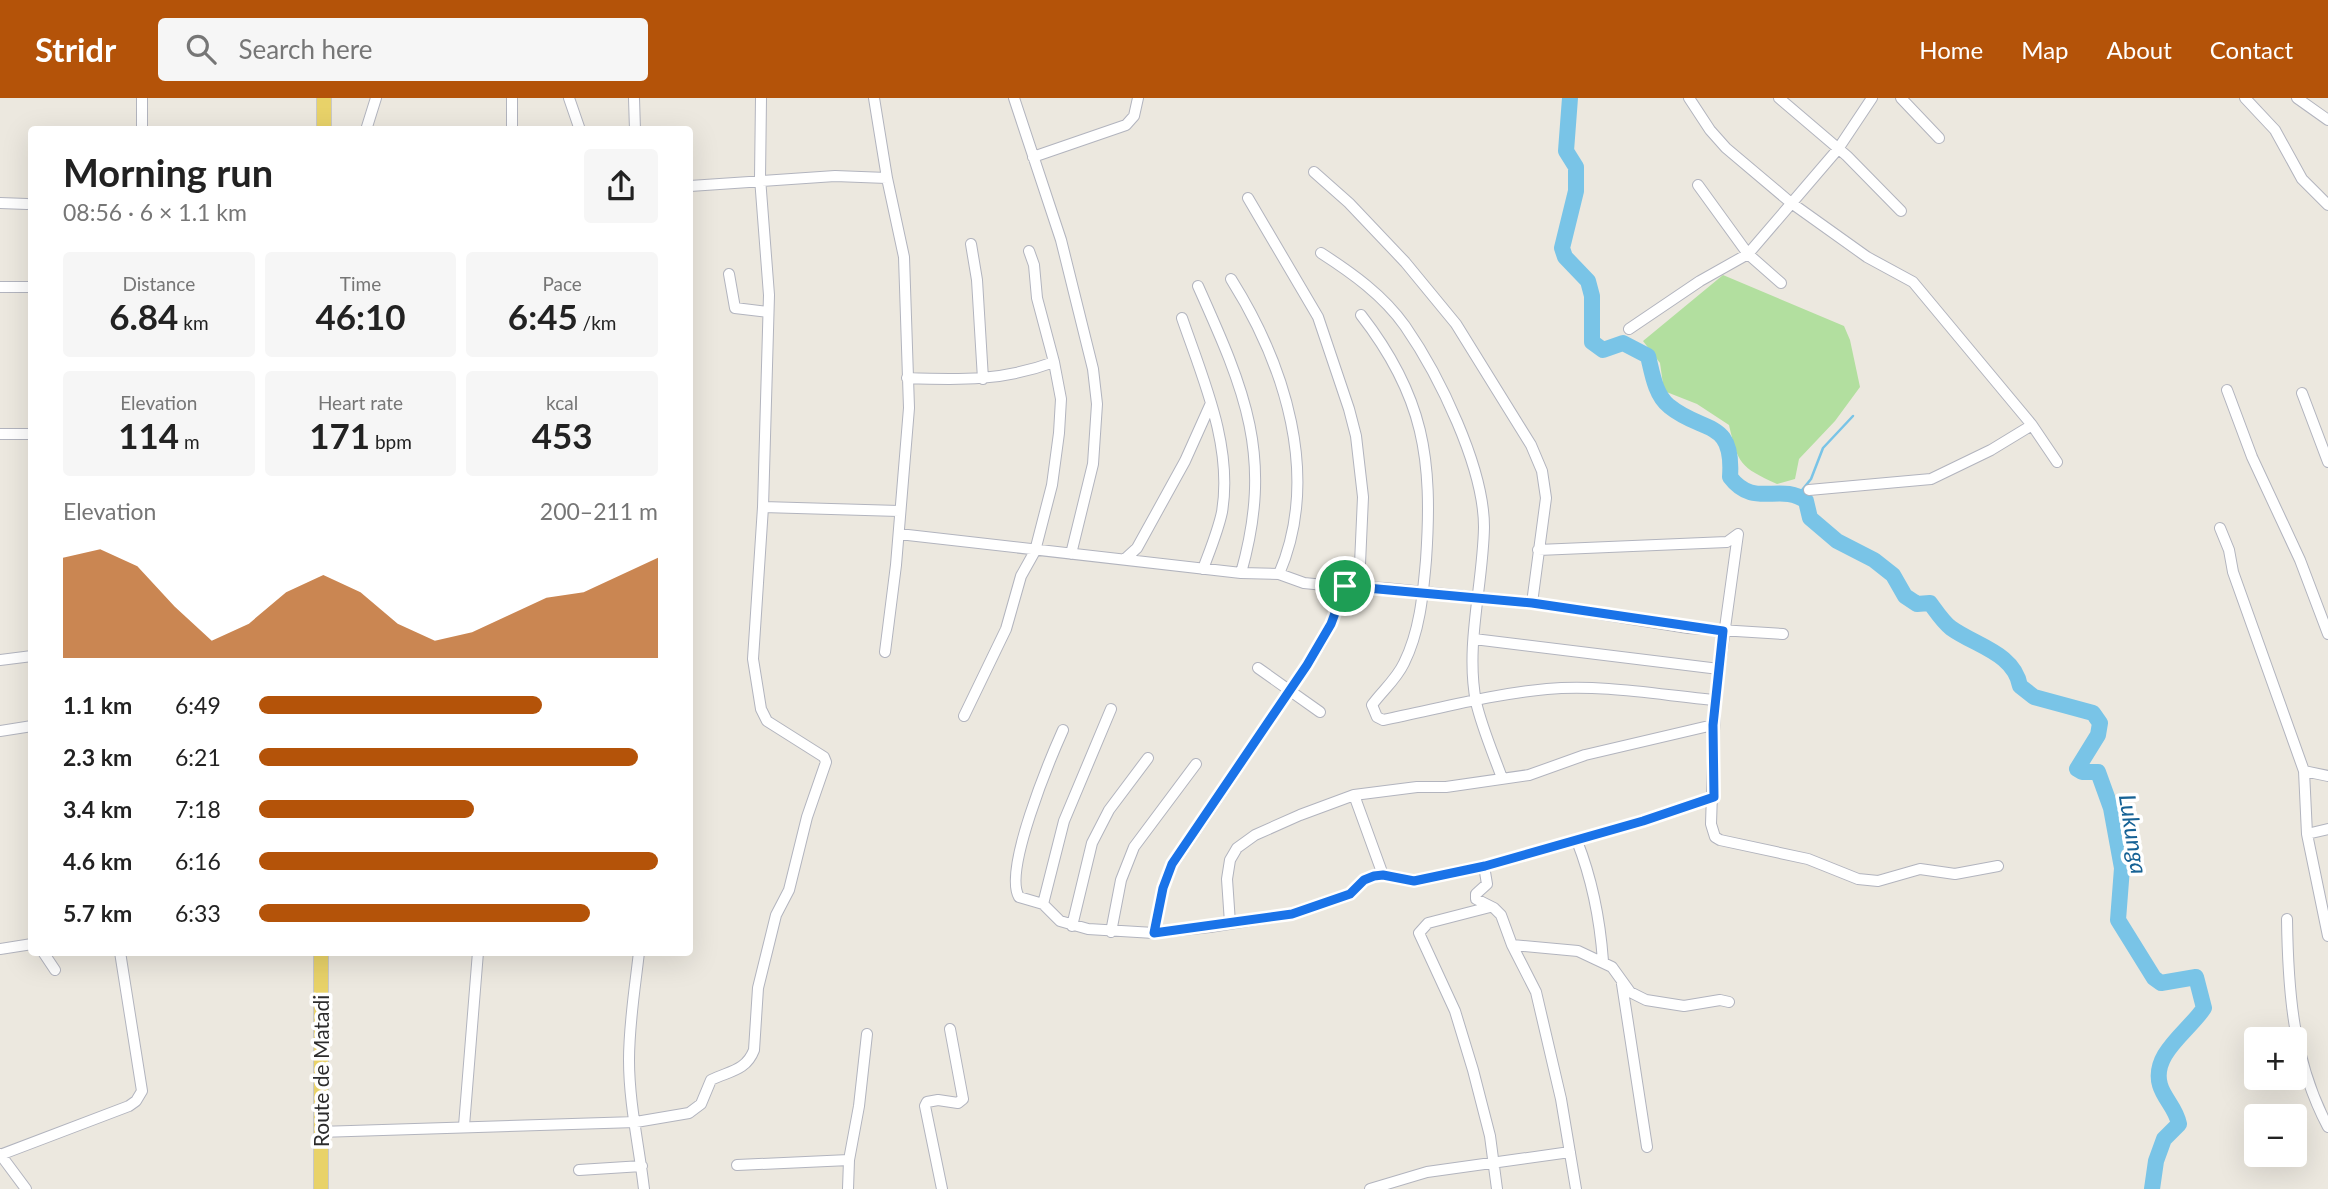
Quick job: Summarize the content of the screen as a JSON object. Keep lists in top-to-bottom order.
{
  "streets": {
    "main road": ["Route de Matadi"]
  },
  "water": ["Lukunga"],
  "page": {
    "header": "Stridr",
    "search": "Search here",
    "nav": [
      "Home",
      "Map",
      "About",
      "Contact"
    ],
    "heading": ["Morning run", "08:56 · 6 × 1.1 km"],
    "stats": [
      ["Distance", "6.84 km"],
      ["Time", "46:10"],
      ["Pace", "6:45 /km"],
      ["Elevation", "114 m"],
      ["Heart rate", "171 bpm"],
      ["kcal", "453"]
    ],
    "chart": ["Elevation", "200–211 m"],
    "list": [
      {
        "name": "1.1 km",
        "note": "6:49"
      },
      {
        "name": "2.3 km",
        "note": "6:21"
      },
      {
        "name": "3.4 km",
        "note": "7:18"
      },
      {
        "name": "4.6 km",
        "note": "6:16"
      },
      {
        "name": "5.7 km",
        "note": "6:33"
      }
    ],
    "map_buttons": ["+", "−"]
  }
}
